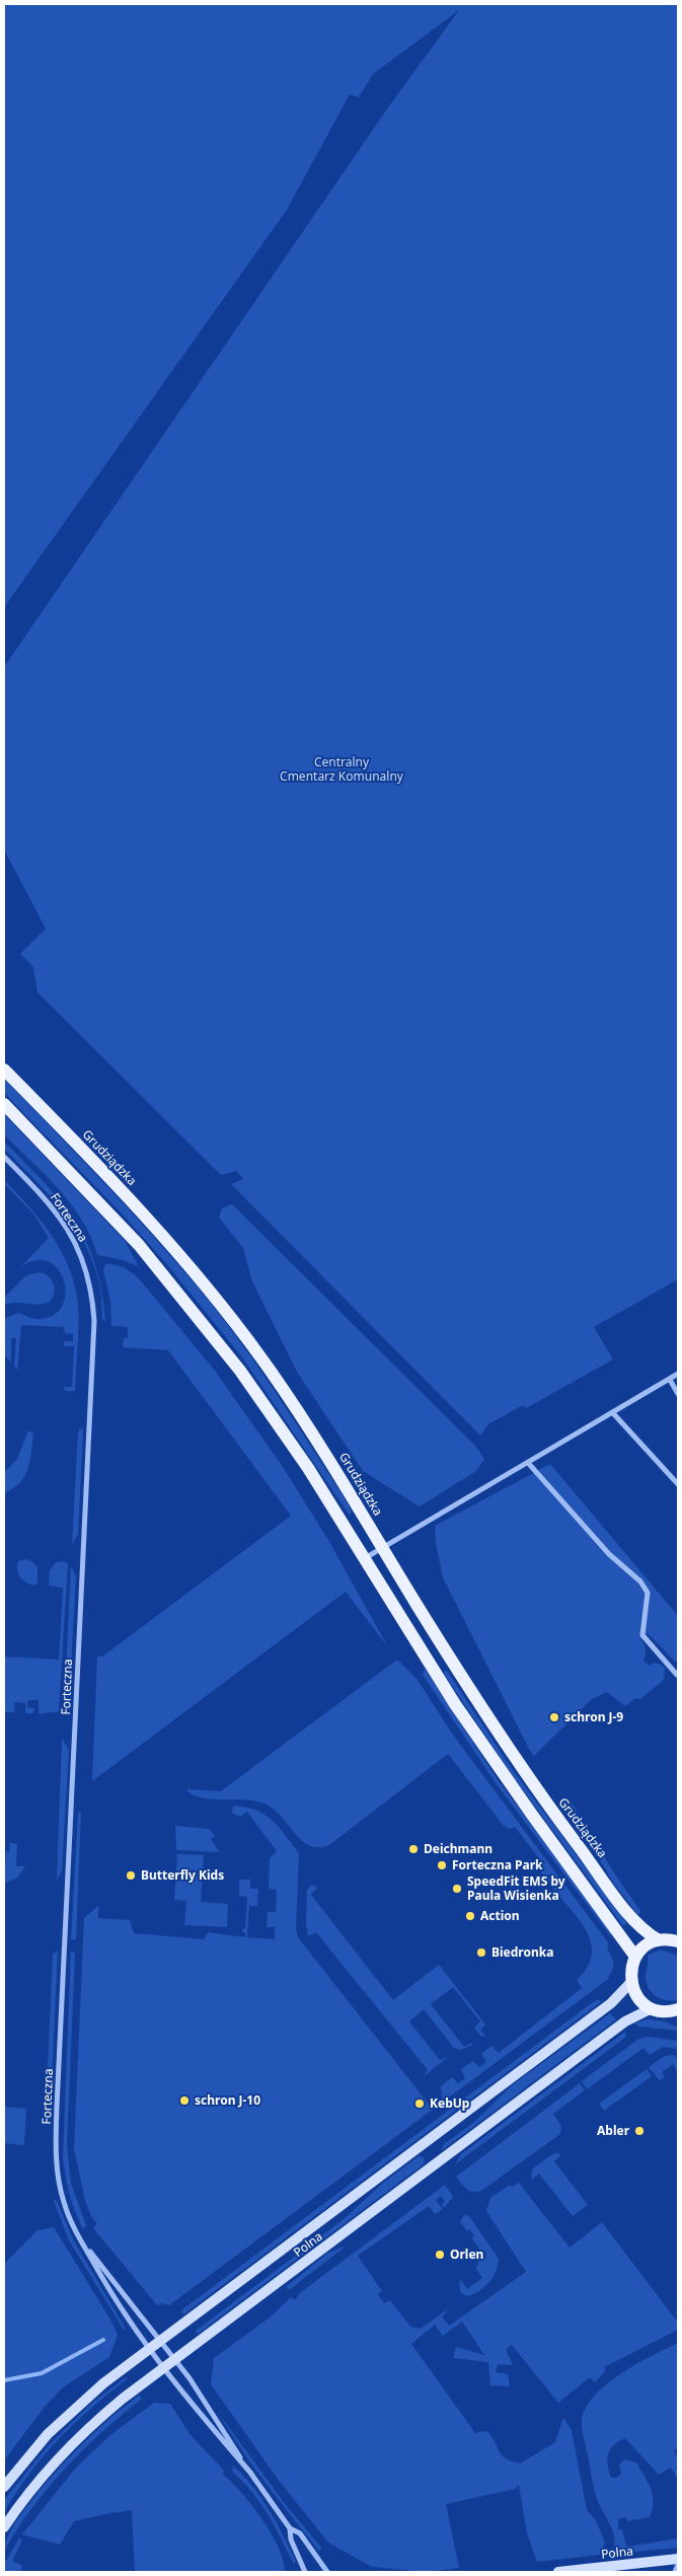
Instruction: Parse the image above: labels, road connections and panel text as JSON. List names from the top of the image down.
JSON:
{
  "streets": {
    "main road": ["Grudziądzka"],
    "street": ["Forteczna", "Polna"]
  },
  "crossings": [
    ["Forteczna", "Polna"]
  ],
  "parks": ["Centralny Cmentarz Komunalny"],
  "places": [
    "schron J-9",
    "Deichmann",
    "Forteczna Park",
    "Butterfly Kids",
    "SpeedFit EMS by Paula Wisienka",
    "Action",
    "Biedronka",
    "schron J-10",
    "KebUp",
    "Abler",
    "Orlen"
  ]
}
